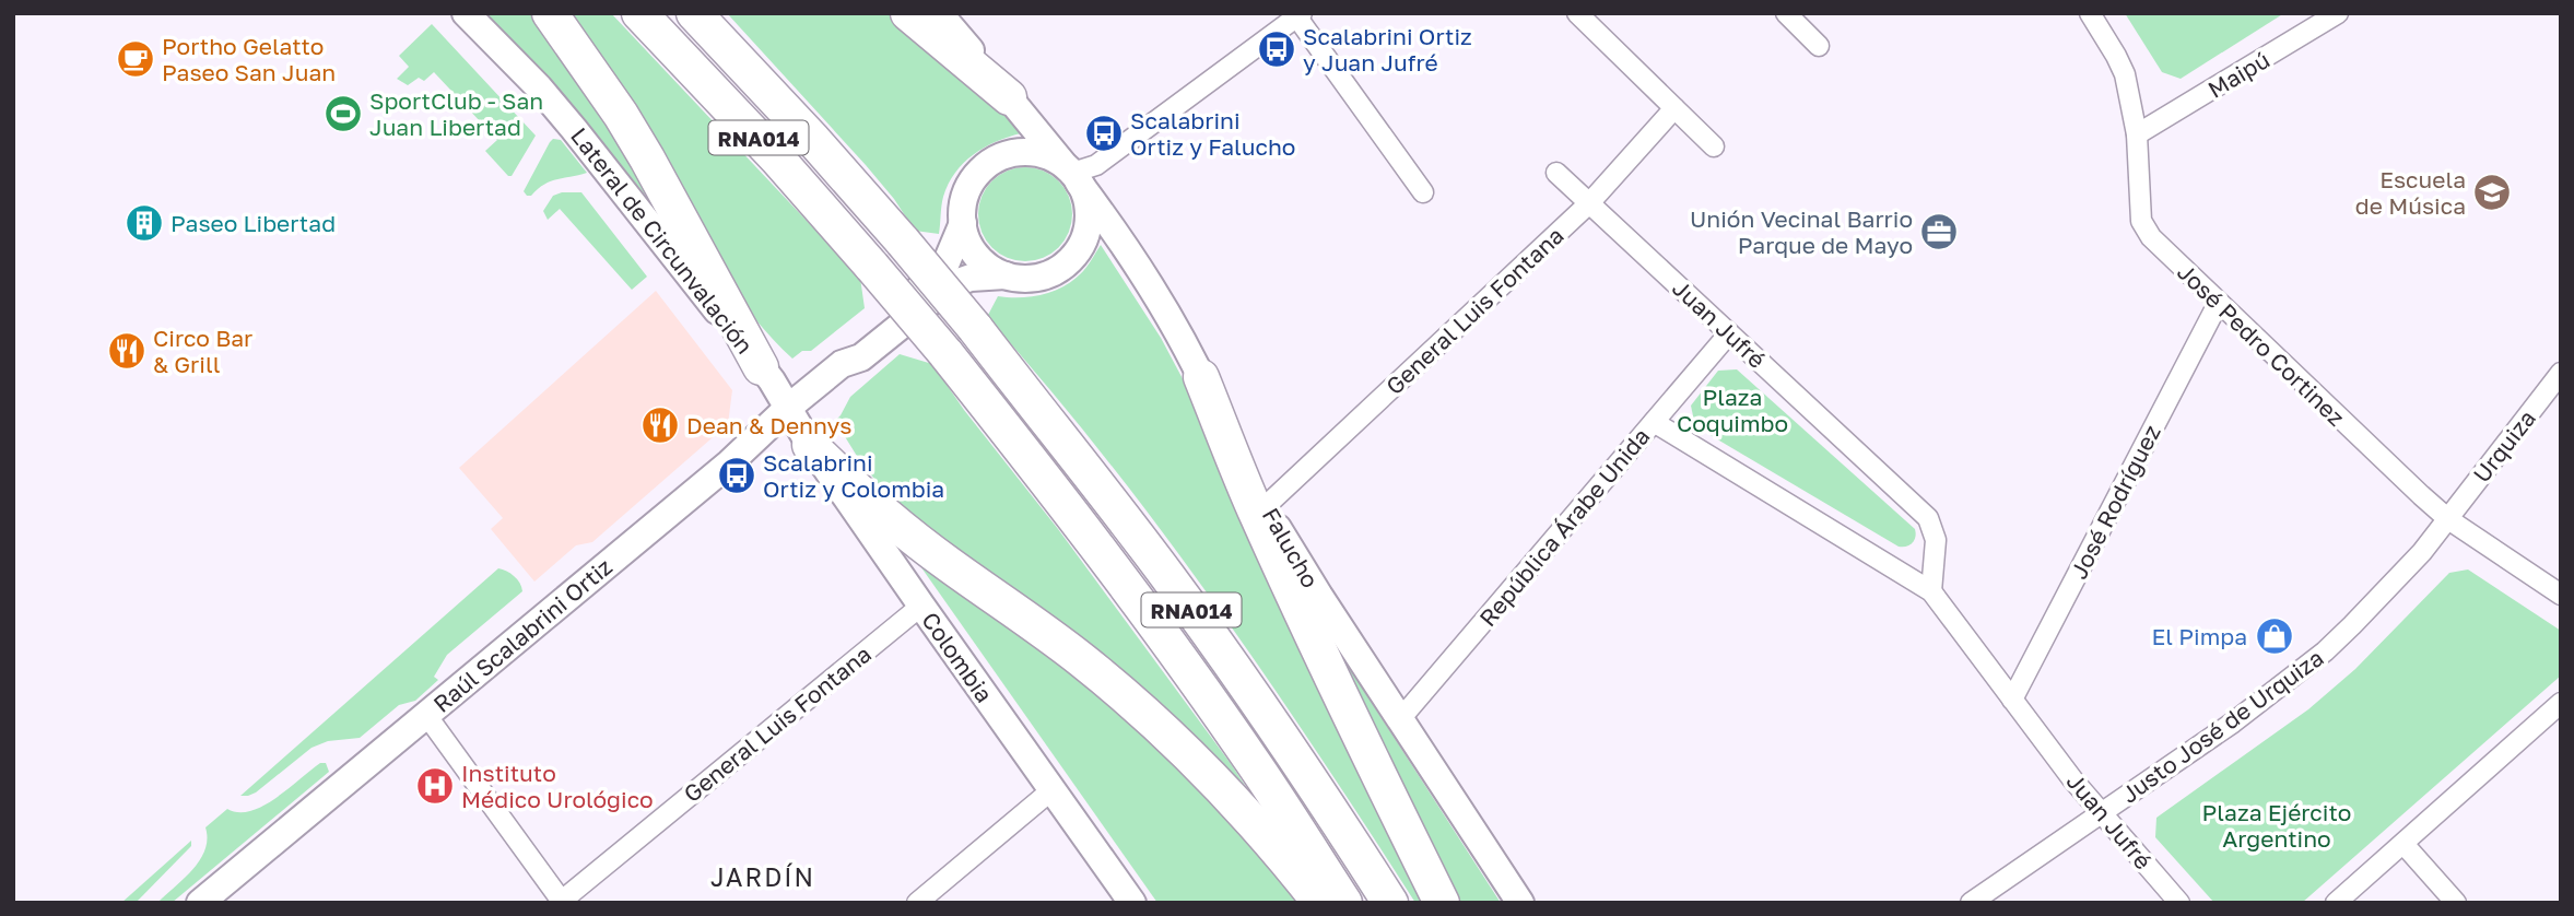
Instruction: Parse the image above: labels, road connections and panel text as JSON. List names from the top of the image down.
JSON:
{
  "streets": {
    "highway": ["RNA014"],
    "street": [
      "Maipú",
      "Lateral de Circunvalación",
      "General Luis Fontana",
      "Juan Jufré",
      "José Pedro Cortinez",
      "Urquiza",
      "José Rodríguez",
      "República Árabe Unida",
      "Falucho",
      "Raúl Scalabrini Ortiz",
      "Colombia",
      "Justo José de Urquiza"
    ]
  },
  "crossings": [
    ["Maipú", "José Pedro Cortinez"],
    ["Lateral de Circunvalación", "Raúl Scalabrini Ortiz"],
    ["Lateral de Circunvalación", "Colombia"],
    ["General Luis Fontana", "Juan Jufré"],
    ["General Luis Fontana", "Falucho"],
    ["General Luis Fontana", "Colombia"],
    ["Juan Jufré", "José Rodríguez"],
    ["Juan Jufré", "República Árabe Unida"],
    ["Juan Jufré", "Justo José de Urquiza"],
    ["José Pedro Cortinez", "Urquiza"],
    ["José Pedro Cortinez", "José Rodríguez"],
    ["José Pedro Cortinez", "Justo José de Urquiza"],
    ["Urquiza", "Justo José de Urquiza"],
    ["República Árabe Unida", "Falucho"],
    ["Falucho", "Raúl Scalabrini Ortiz"],
    ["Raúl Scalabrini Ortiz", "Colombia"]
  ],
  "districts": ["JARDÍN"],
  "parks": ["Plaza Coquimbo", "Plaza Ejército Argentino"],
  "places": {
    "bus stop": ["Scalabrini Ortiz y Juan Jufré", "Scalabrini Ortiz y Falucho", "Scalabrini Ortiz y Colombia"],
    "cafe": ["Portho Gelatto Paseo San Juan"],
    "sports": ["SportClub - San Juan Libertad"],
    "school or university": ["Escuela de Música"],
    "building": ["Paseo Libertad"],
    "office": ["Unión Vecinal Barrio Parque de Mayo"],
    "restaurant": ["Circo Bar & Grill", "Dean & Dennys"],
    "shop": ["El Pimpa"],
    "hospital": ["Instituto Médico Urológico"]
  }
}
